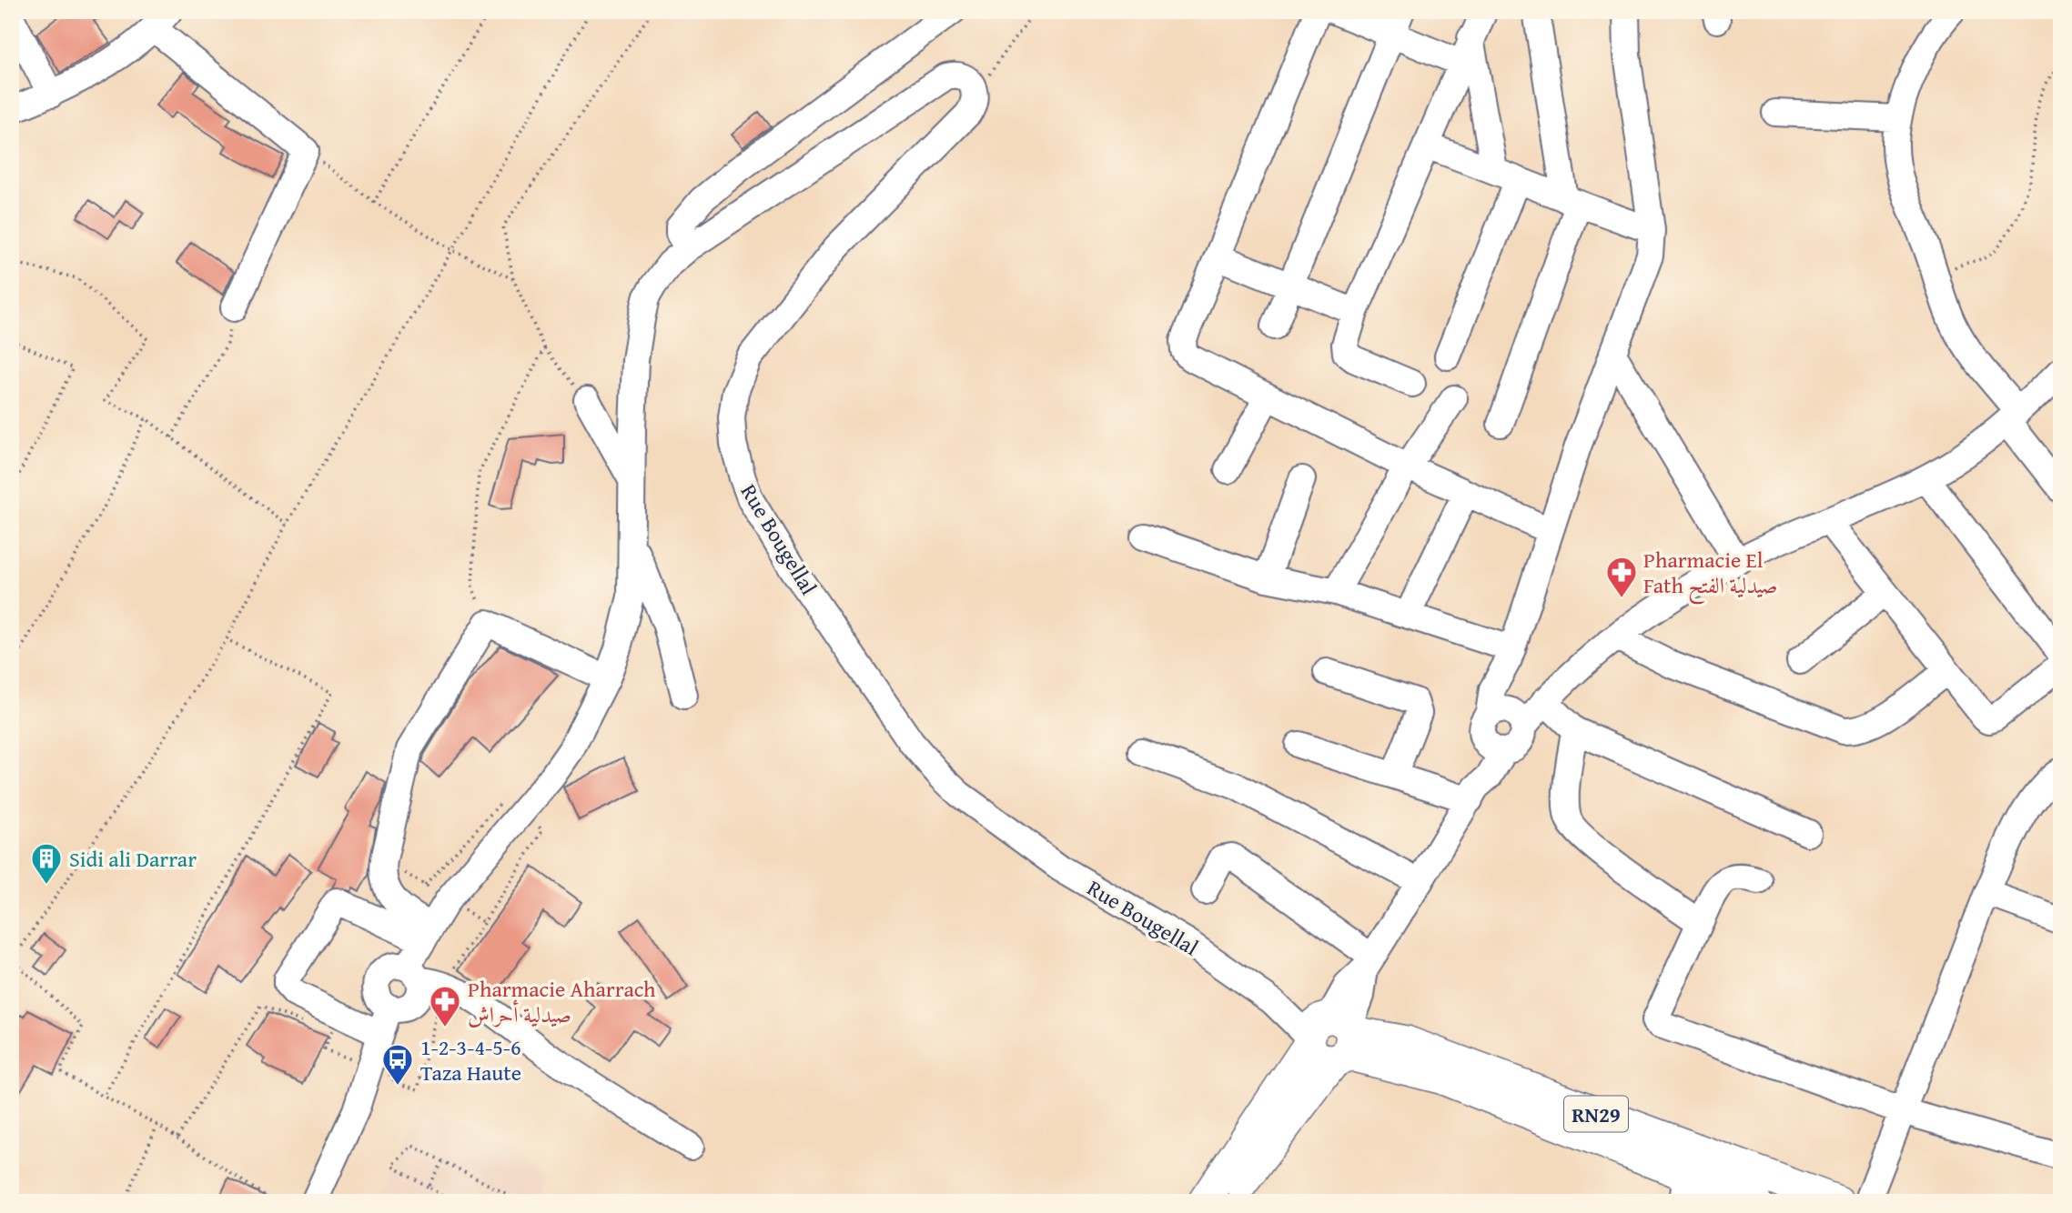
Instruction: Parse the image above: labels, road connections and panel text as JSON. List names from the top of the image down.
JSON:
{
  "streets": {
    "main road": ["RN29"],
    "street": ["Rue Bougellal"]
  },
  "crossings": [
    ["Rue Bougellal", "RN29"]
  ],
  "places": {
    "pharmacy": ["Pharmacie El Fath صيدلية الفتح", "Pharmacie Aharrach صيدلية أحراش"],
    "building": ["Sidi ali Darrar"],
    "bus stop": ["1-2-3-4-5-6 Taza Haute"]
  }
}
